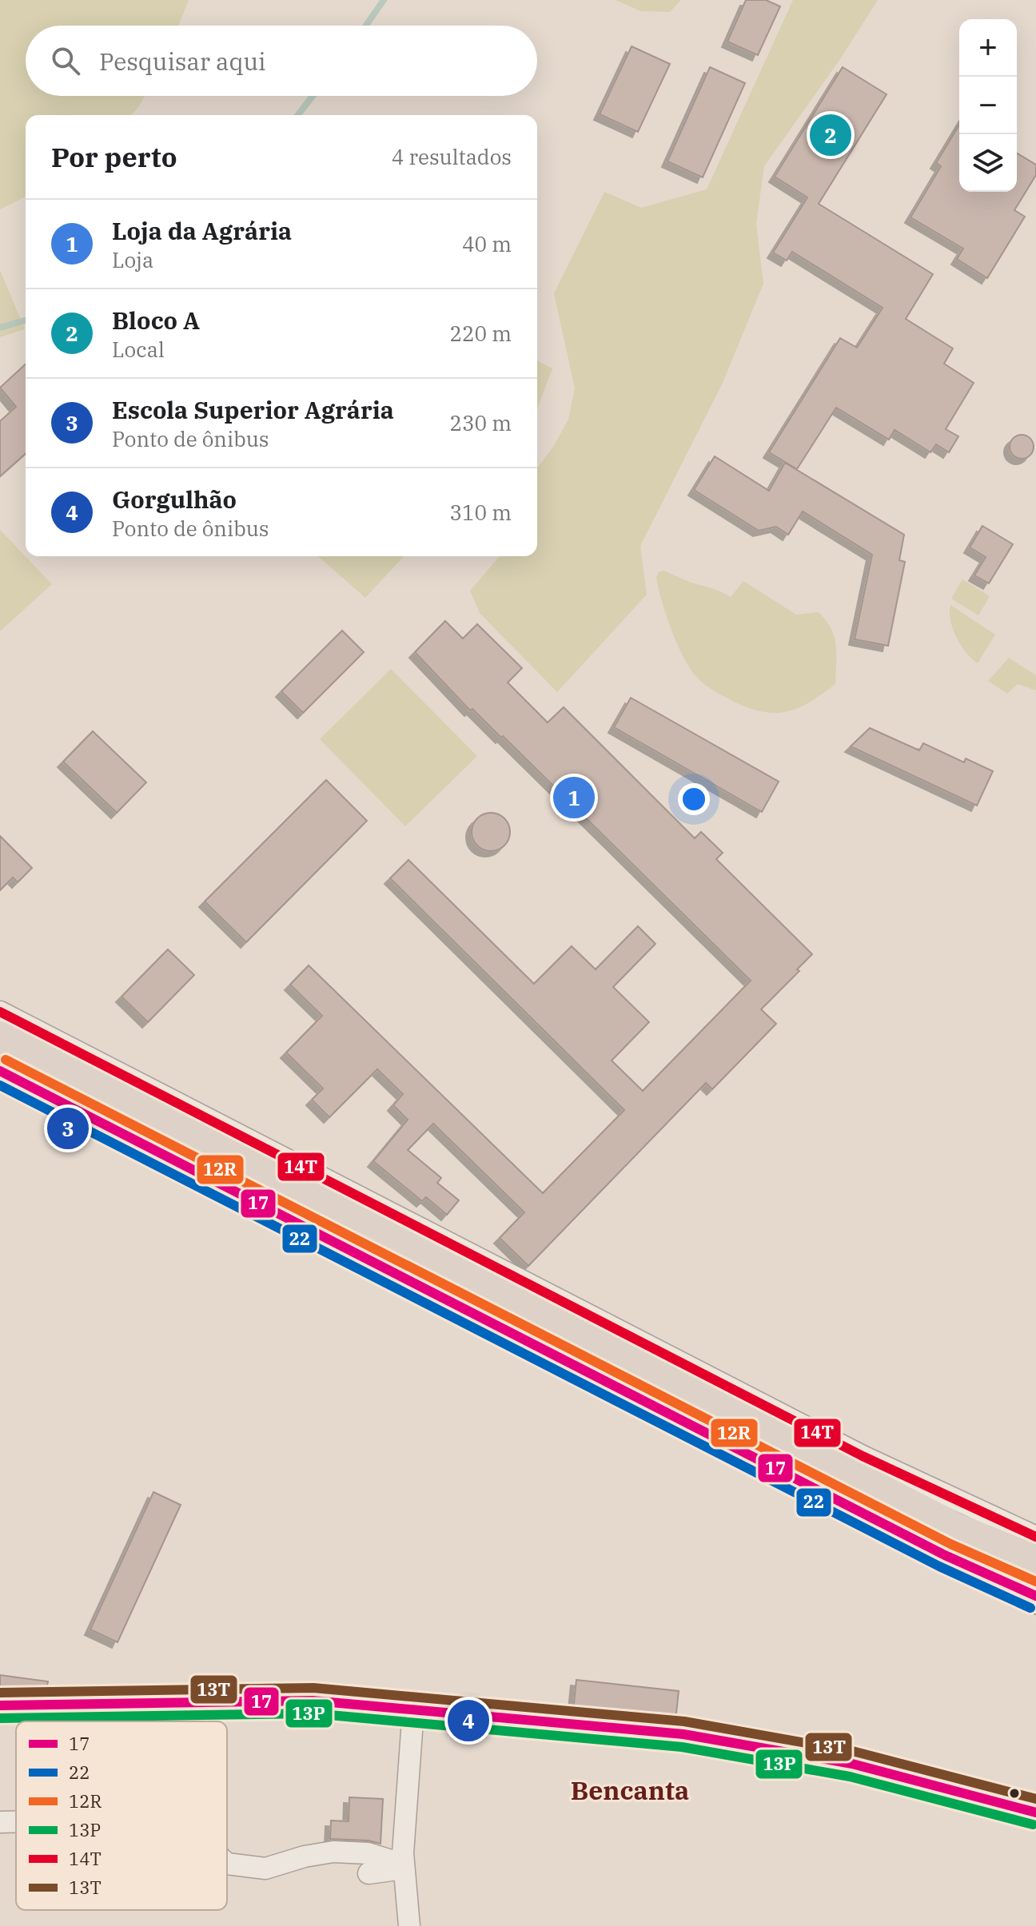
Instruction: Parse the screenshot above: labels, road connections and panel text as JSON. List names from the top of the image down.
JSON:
{
  "districts": ["Bencanta"],
  "lines": [
    "transit line 14T",
    "transit line 12R",
    "transit line 17",
    "transit line 22",
    "transit line 13T",
    "transit line 13P"
  ],
  "legend": [
    "17",
    "22",
    "12R",
    "13P",
    "14T",
    "13T"
  ],
  "page": {
    "map_buttons": ["+", "−"],
    "search": "Pesquisar aqui",
    "pins": [
      "2",
      "1",
      "3",
      "4"
    ],
    "heading": ["Por perto", "4 resultados"],
    "list": [
      {
        "mark": "1",
        "name": "Loja da Agrária",
        "note": "Loja",
        "value": "40 m"
      },
      {
        "mark": "2",
        "name": "Bloco A",
        "note": "Local",
        "value": "220 m"
      },
      {
        "mark": "3",
        "name": "Escola Superior Agrária",
        "note": "Ponto de ônibus",
        "value": "230 m"
      },
      {
        "mark": "4",
        "name": "Gorgulhão",
        "note": "Ponto de ônibus",
        "value": "310 m"
      }
    ]
  }
}
